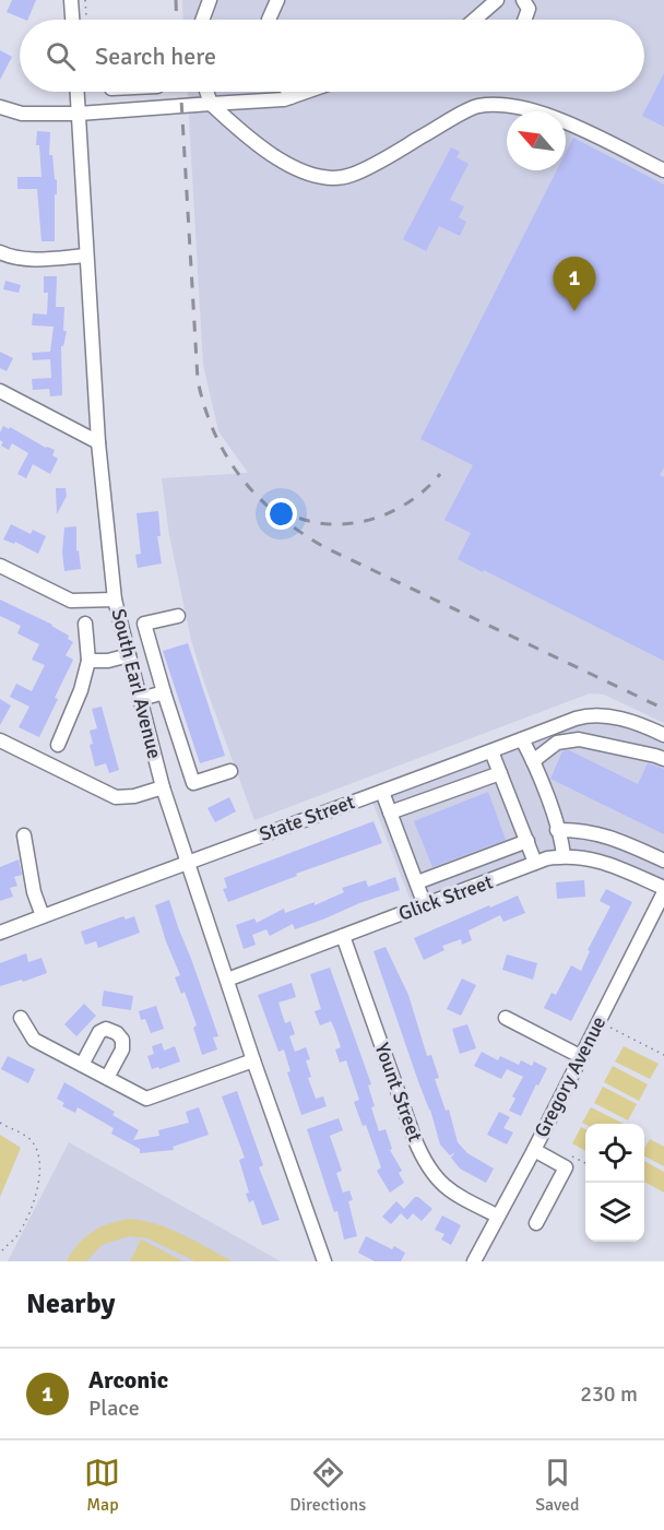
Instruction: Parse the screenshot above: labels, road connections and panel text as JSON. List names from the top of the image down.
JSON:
{
  "streets": {
    "street": [
      "South Earl Avenue",
      "State Street",
      "Glick Street",
      "Gregory Avenue",
      "Yount Street"
    ]
  },
  "crossings": [
    ["South Earl Avenue", "State Street"],
    ["South Earl Avenue", "Glick Street"],
    ["Glick Street", "Gregory Avenue"],
    ["Glick Street", "Yount Street"],
    ["Gregory Avenue", "Yount Street"]
  ],
  "north": "top left",
  "page": {
    "search": "Search here",
    "pins": "1",
    "heading": "Nearby",
    "list": [
      {
        "mark": "1",
        "name": "Arconic",
        "note": "Place",
        "value": "230 m"
      }
    ],
    "nav": ["Map", "Directions", "Saved"]
  }
}
